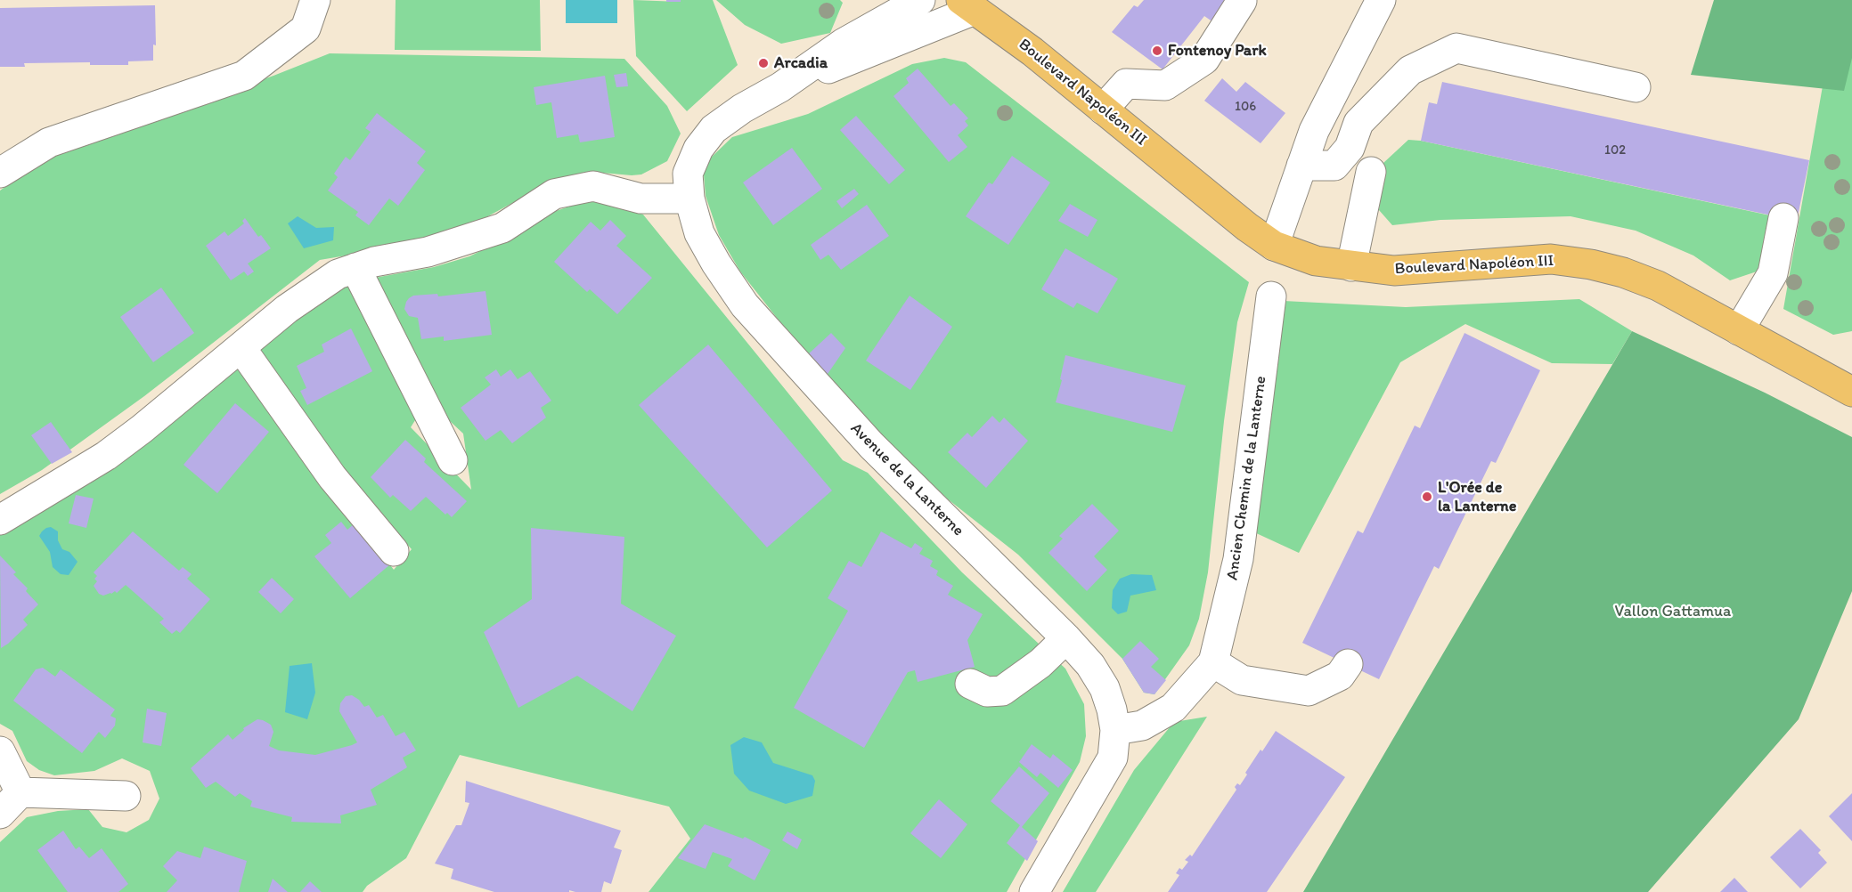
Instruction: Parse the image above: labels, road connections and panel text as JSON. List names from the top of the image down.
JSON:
{
  "streets": {
    "main road": ["Boulevard Napoléon III"],
    "street": ["Ancien Chemin de la Lanterne", "Avenue de la Lanterne"]
  },
  "crossings": [
    ["Boulevard Napoléon III", "Avenue de la Lanterne"],
    ["Ancien Chemin de la Lanterne", "Avenue de la Lanterne"]
  ],
  "parks": ["Vallon Gattamua"],
  "places": ["Fontenoy Park", "Arcadia", "L'Orée de la Lanterne"],
  "house_numbers": ["106", "102"]
}
